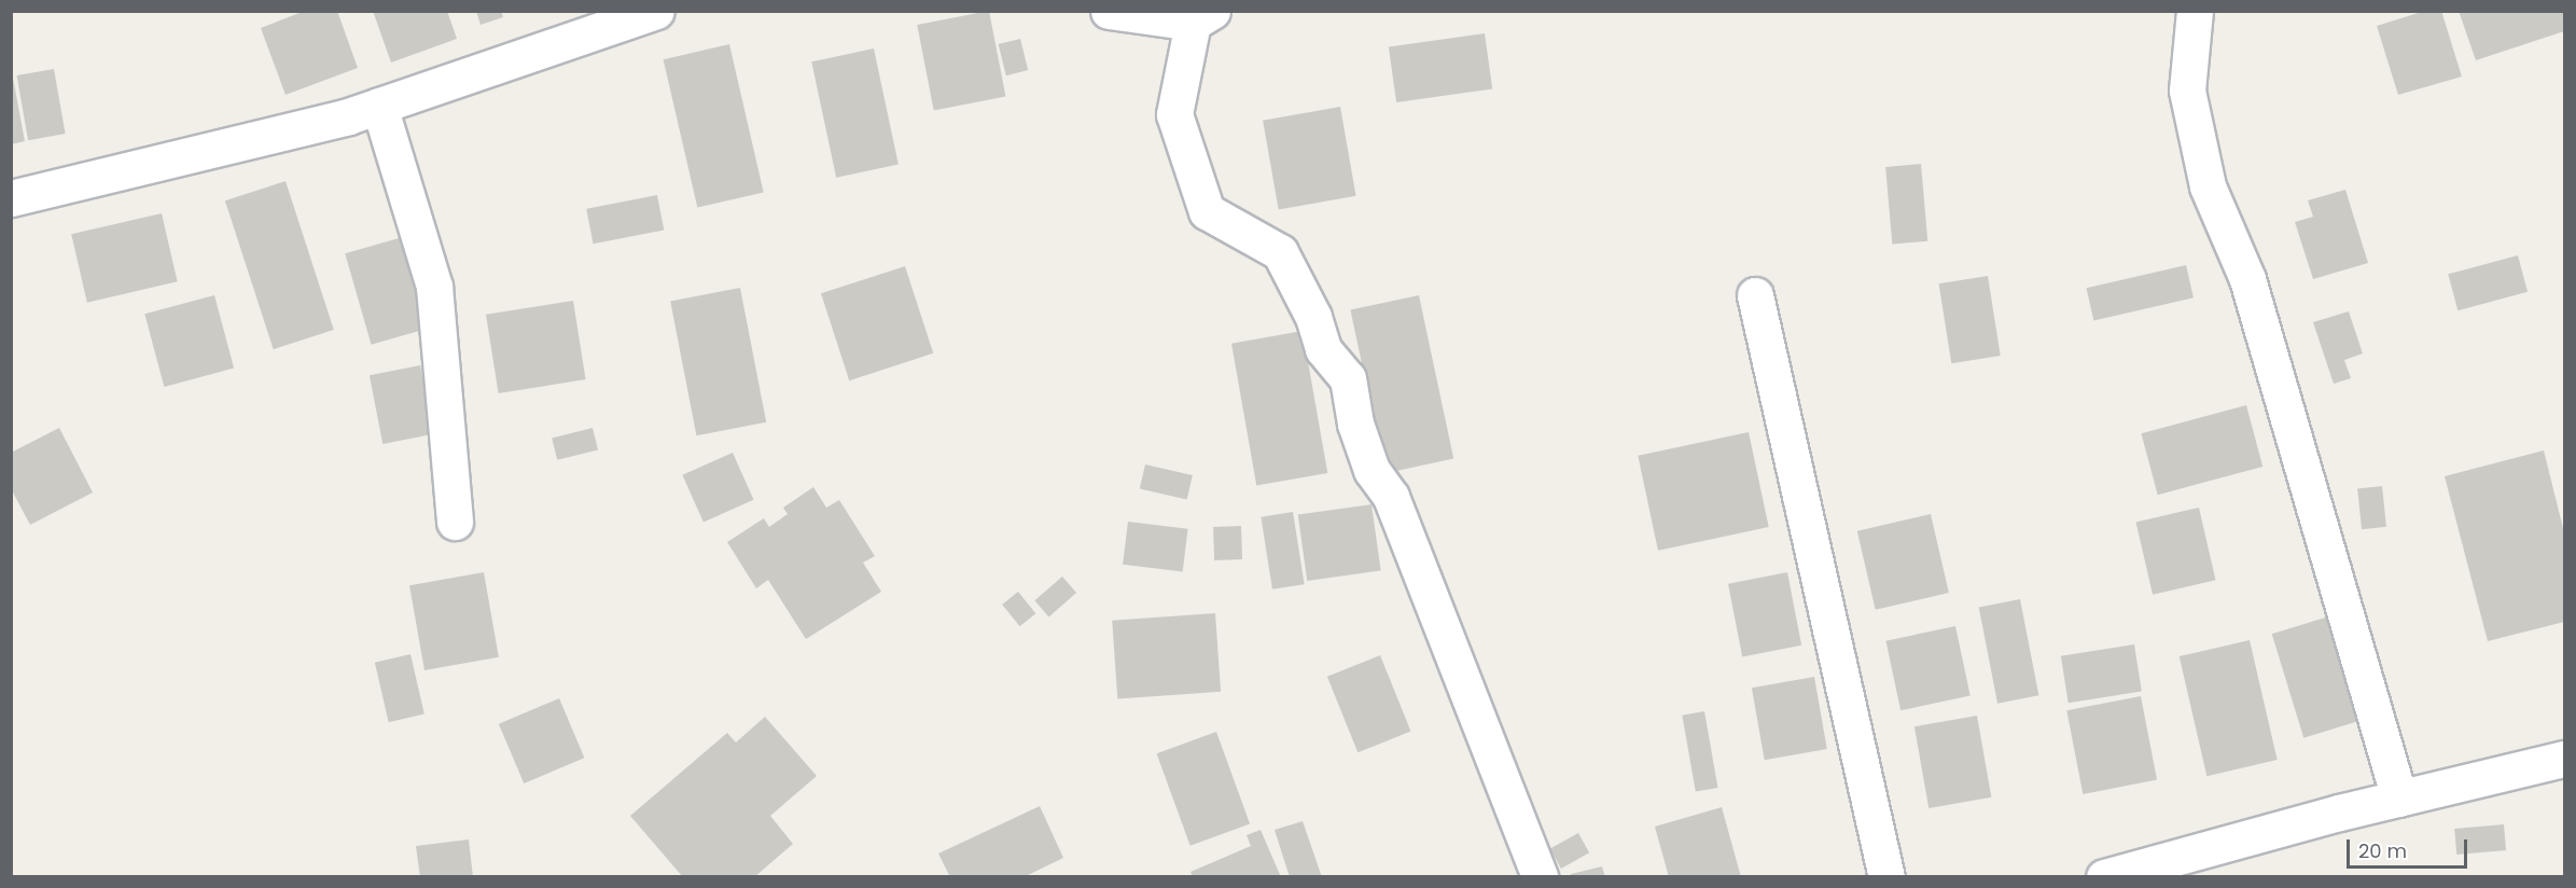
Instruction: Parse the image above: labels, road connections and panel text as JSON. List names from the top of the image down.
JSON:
{
  "scale_bar": "20 m"
}
